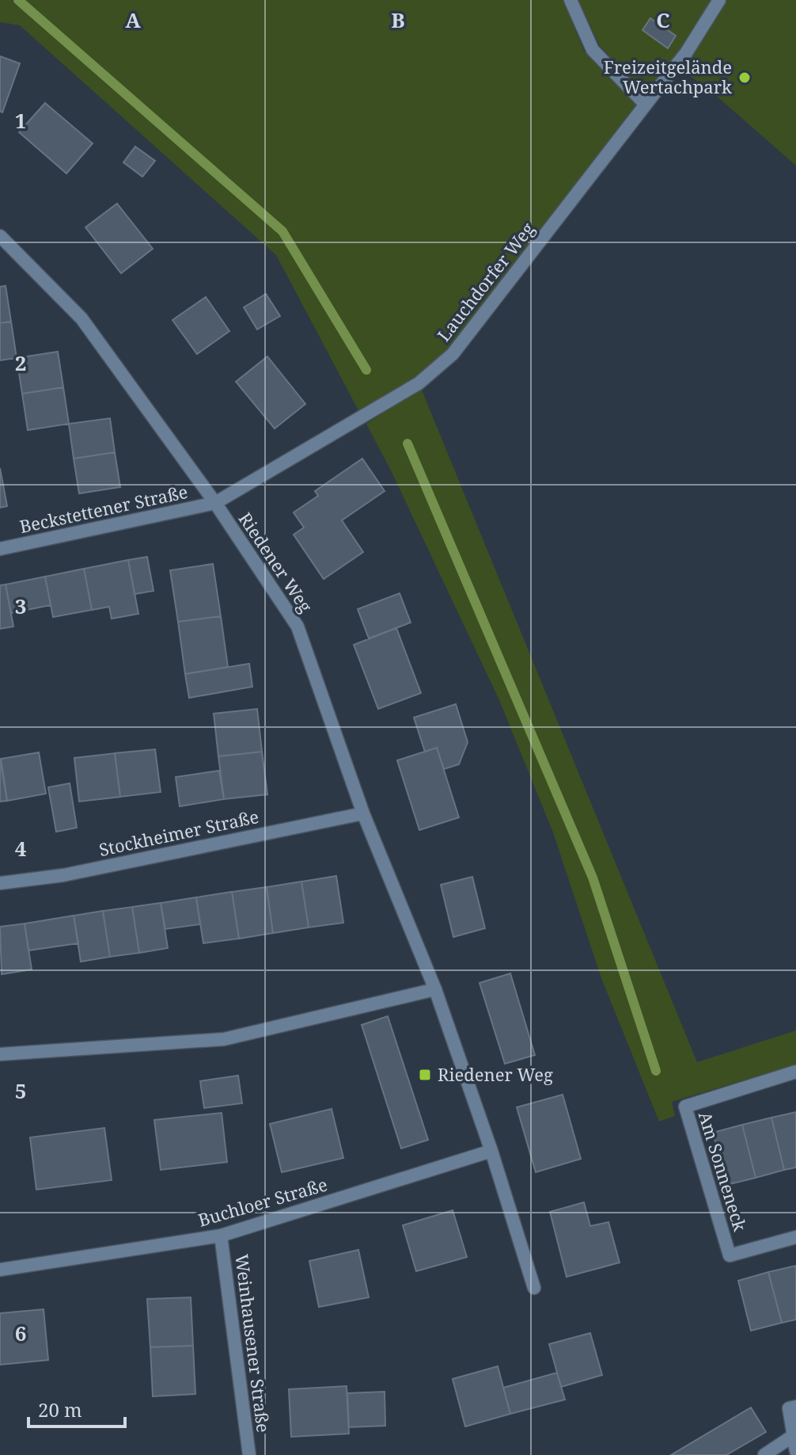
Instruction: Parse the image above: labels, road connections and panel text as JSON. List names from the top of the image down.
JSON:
{
  "streets": {
    "street": [
      "Lauchdorfer Weg",
      "Beckstettener Straße",
      "Riedener Weg",
      "Stockheimer Straße",
      "Am Sonneneck",
      "Buchloer Straße",
      "Weinhausener Straße"
    ]
  },
  "crossings": [
    ["Lauchdorfer Weg", "Beckstettener Straße"],
    ["Lauchdorfer Weg", "Riedener Weg"],
    ["Beckstettener Straße", "Riedener Weg"],
    ["Riedener Weg", "Stockheimer Straße"],
    ["Riedener Weg", "Buchloer Straße"],
    ["Buchloer Straße", "Weinhausener Straße"]
  ],
  "places": {
    "other": ["Freizeitgelände Wertachpark"],
    "transit": ["Riedener Weg"]
  },
  "scale_bar": "20 m",
  "grid": {
    "columns": ["A", "B", "C"],
    "rows": [
      "1",
      "2",
      "3",
      "4",
      "5",
      "6"
    ]
  }
}
